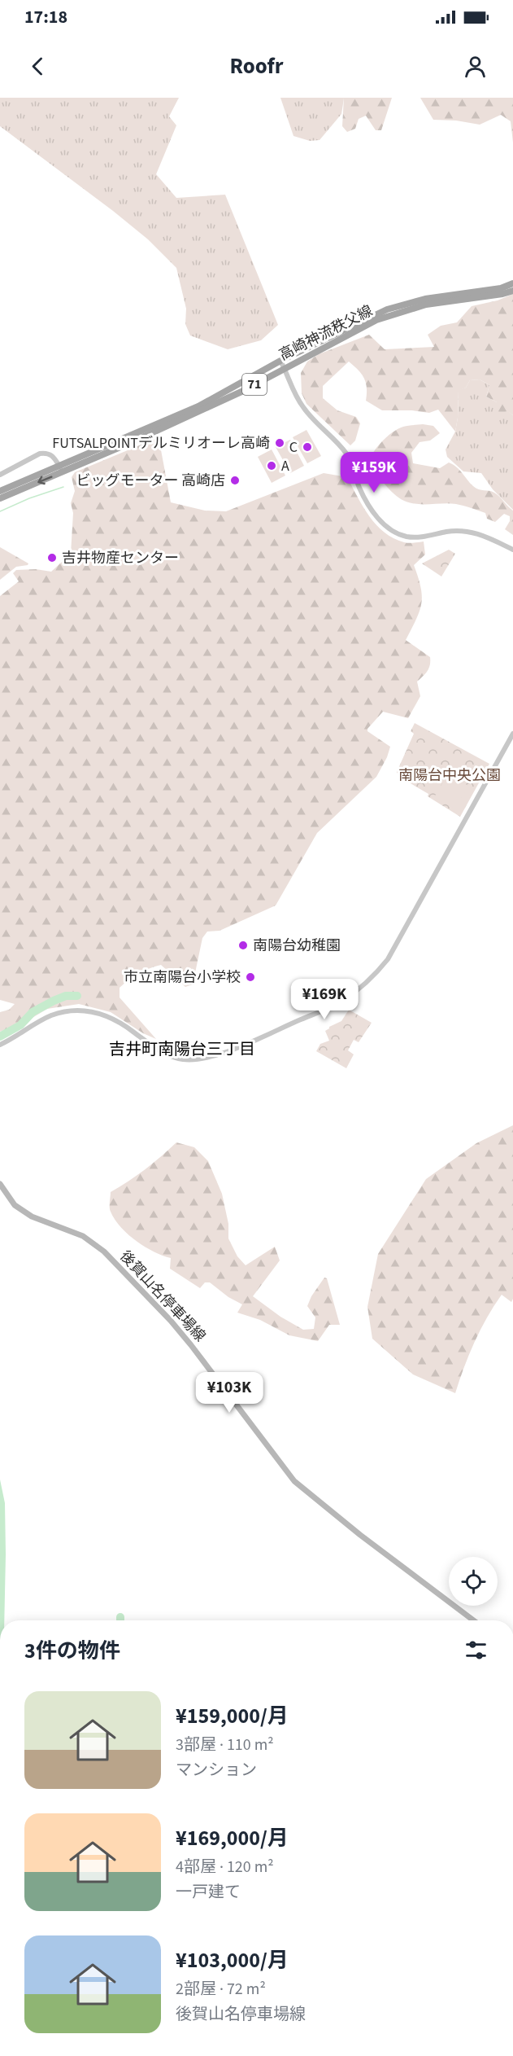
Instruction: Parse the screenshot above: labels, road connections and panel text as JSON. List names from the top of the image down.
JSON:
{
  "streets": {
    "main road": ["高崎神流秩父線", "71", "後賀山名停車場線"]
  },
  "districts": ["吉井町南陽台三丁目"],
  "parks": ["南陽台中央公園"],
  "places": [
    "FUTSALPOINTデルミリオーレ高崎",
    "C",
    "A",
    "ビッグモーター 高崎店",
    "吉井物産センター",
    "南陽台幼稚園",
    "市立南陽台小学校"
  ],
  "page": {
    "status": "17:18",
    "header": "Roofr",
    "price": ["¥159K", "¥169K", "¥103K"],
    "heading": "3件の物件",
    "list": [
      {
        "name": "¥159,000/月",
        "note": "3部屋 · 110 m² · マンション"
      },
      {
        "name": "¥169,000/月",
        "note": "4部屋 · 120 m² · 一戸建て"
      },
      {
        "name": "¥103,000/月",
        "note": "2部屋 · 72 m² · 後賀山名停車場線"
      }
    ]
  }
}
